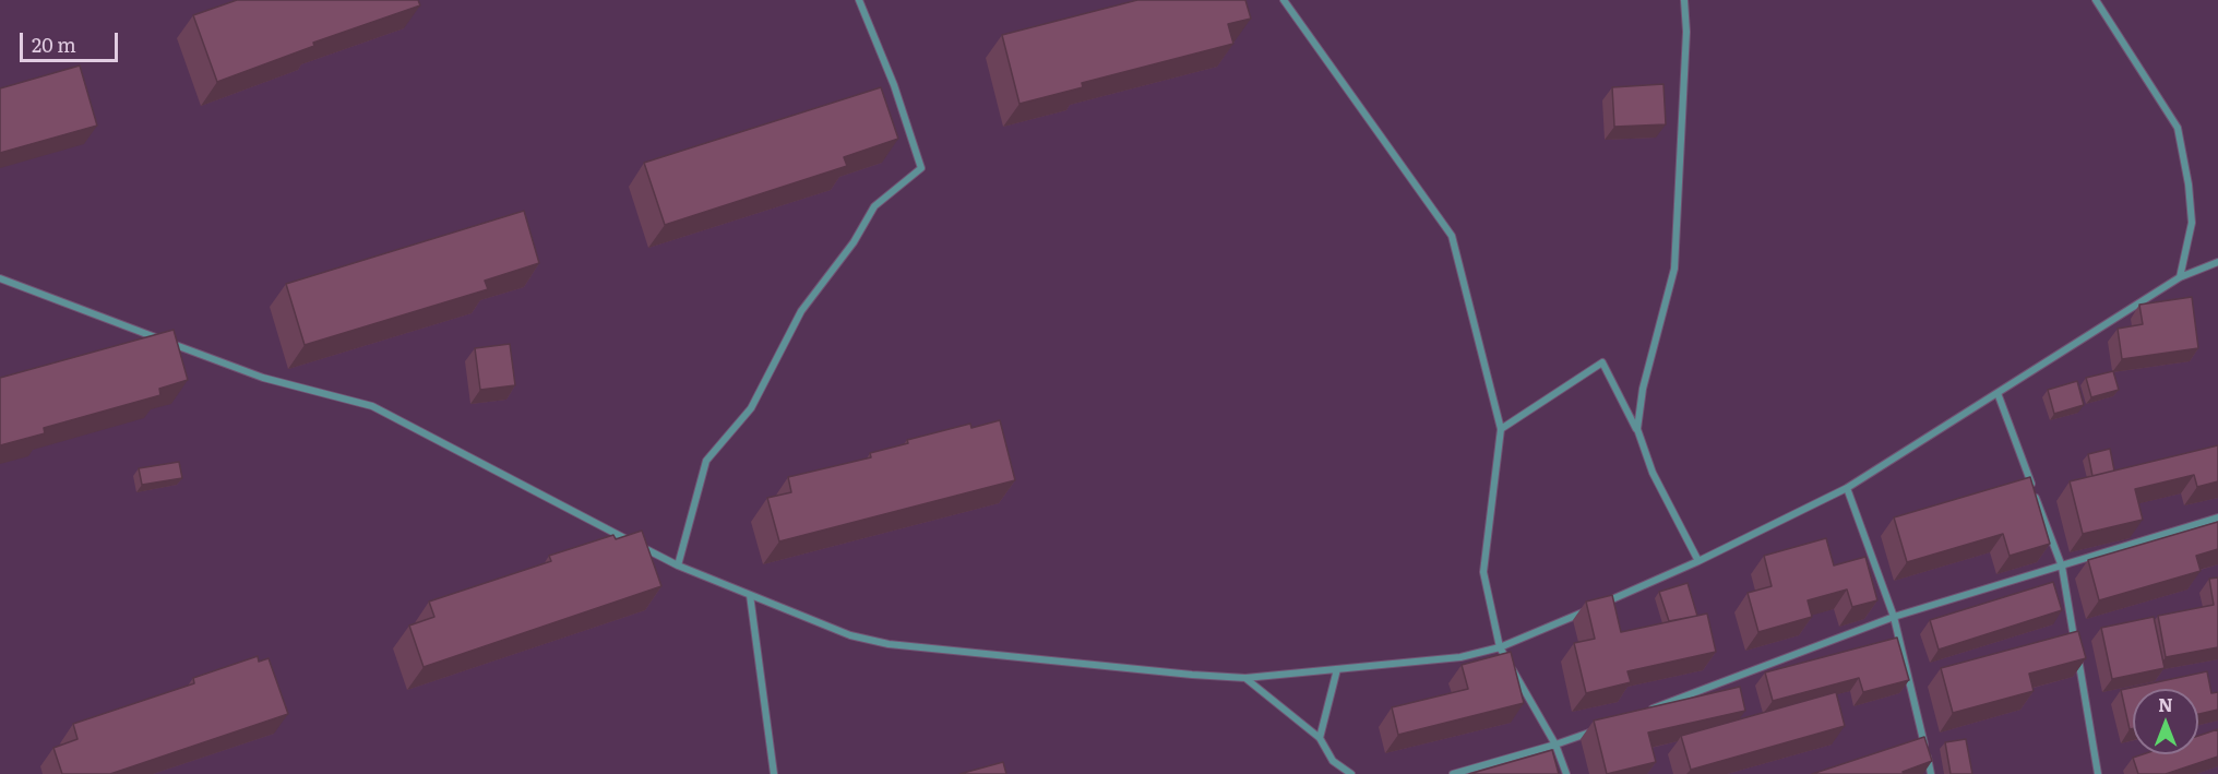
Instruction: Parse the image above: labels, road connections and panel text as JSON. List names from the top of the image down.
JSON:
{
  "scale_bar": "20 m",
  "north": "top"
}
